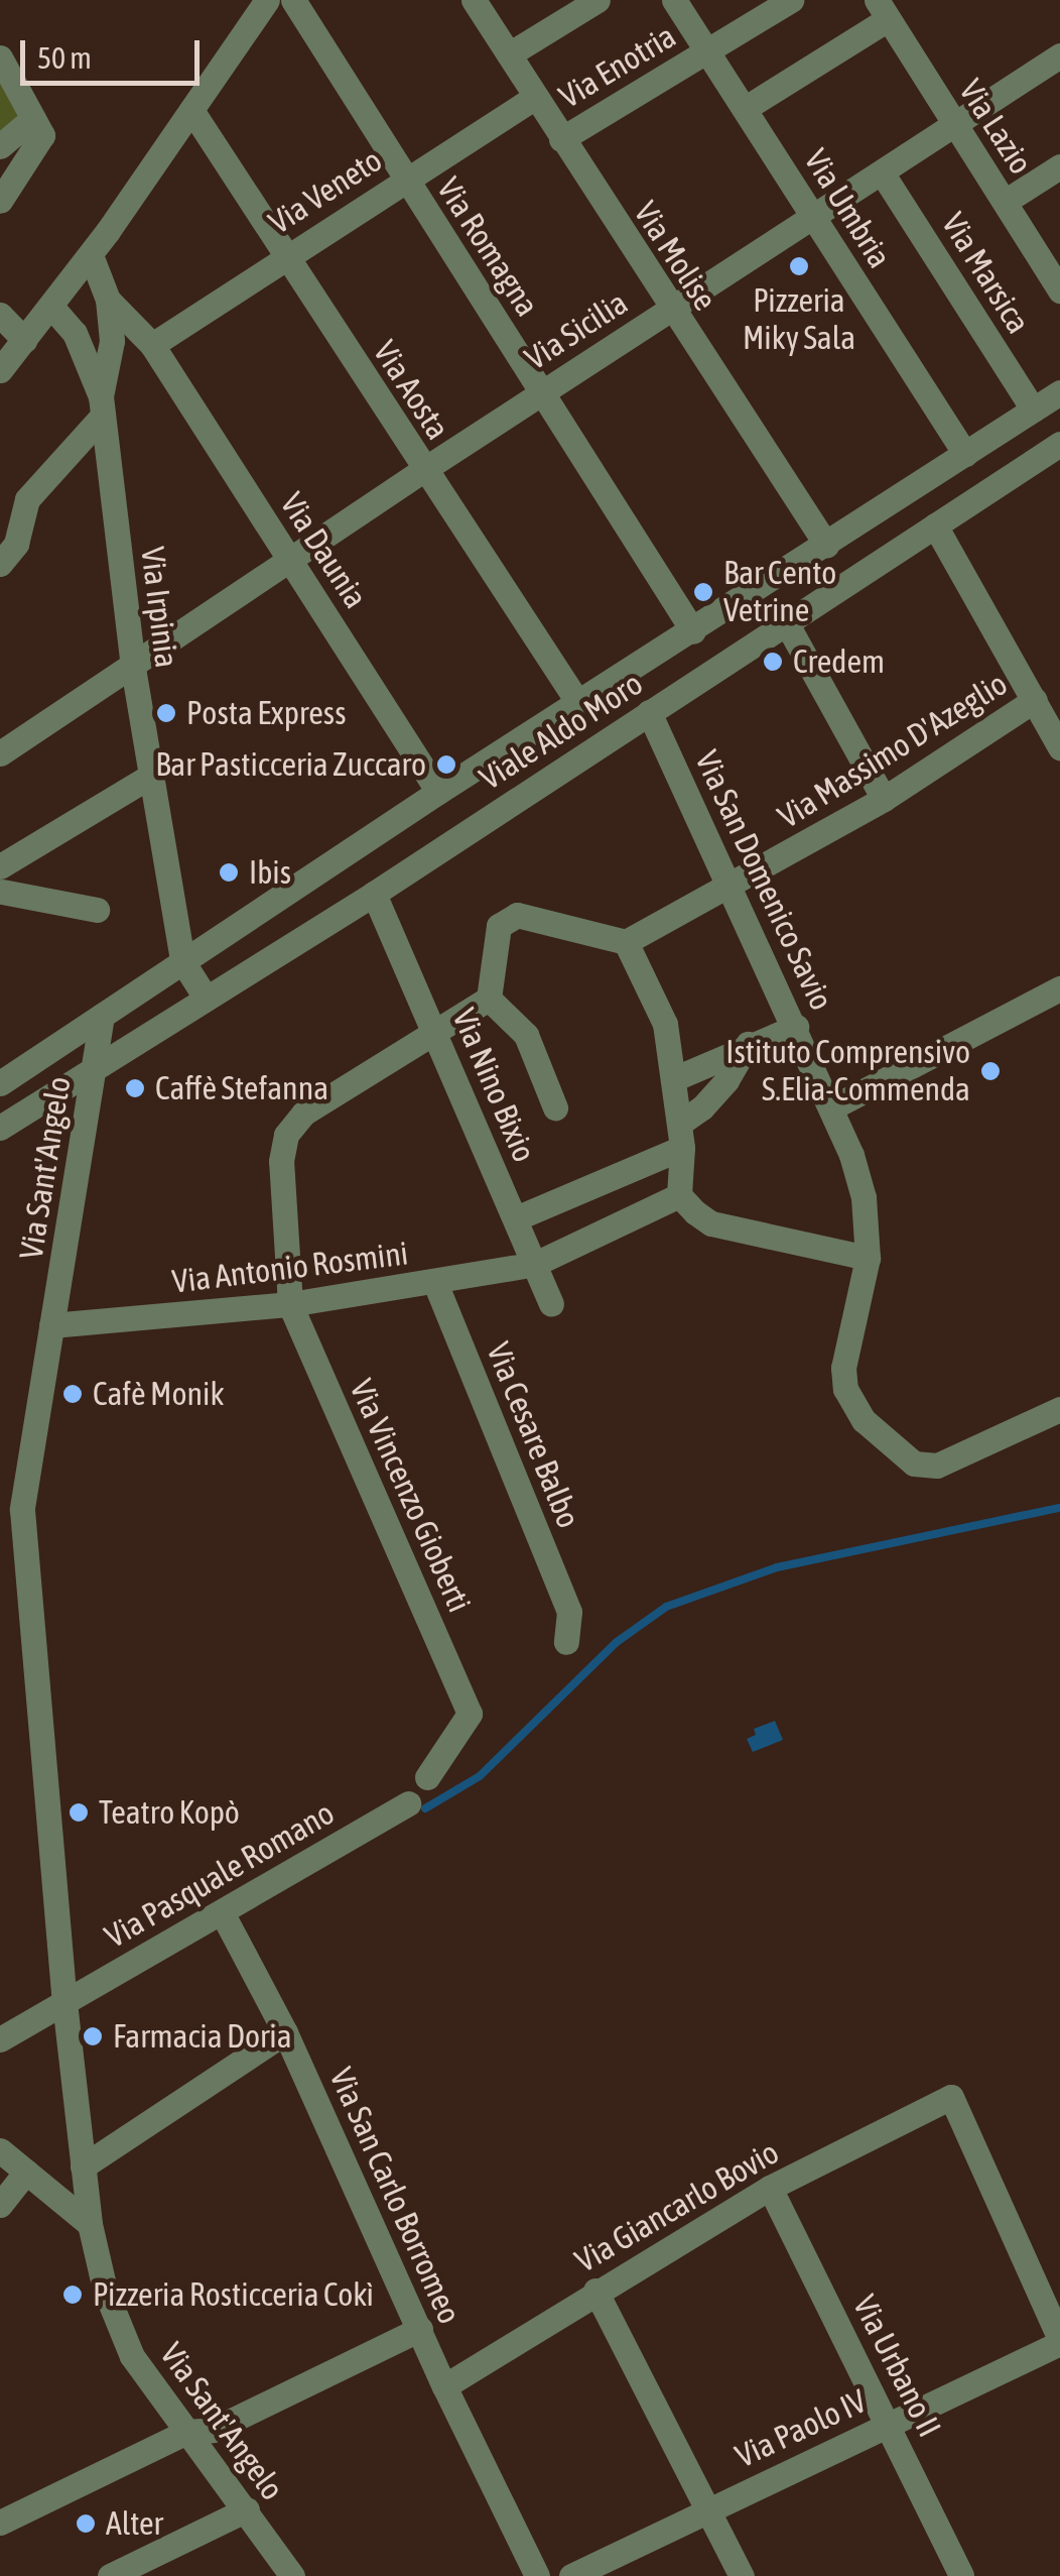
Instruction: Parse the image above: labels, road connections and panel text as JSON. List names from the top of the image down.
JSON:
{
  "streets": {
    "street": [
      "Via Enotria",
      "Via Lazio",
      "Via Veneto",
      "Via Umbria",
      "Via Romagna",
      "Via Molise",
      "Via Marsica",
      "Via Sicilia",
      "Via Aosta",
      "Via Daunia",
      "Via Irpinia",
      "Viale Aldo Moro",
      "Via Massimo D'Azeglio",
      "Via San Domenico Savio",
      "Via Nino Bixio",
      "Via Sant'Angelo",
      "Via Antonio Rosmini",
      "Via Cesare Balbo",
      "Via Vincenzo Gioberti",
      "Via Pasquale Romano",
      "Via San Carlo Borromeo",
      "Via Giancarlo Bovio",
      "Via Urbano II",
      "Via Paolo IV"
    ]
  },
  "crossings": [
    ["Via Enotria", "Via Umbria"],
    ["Via Enotria", "Via Molise"],
    ["Via Lazio", "Via Sicilia"],
    ["Via Veneto", "Via Romagna"],
    ["Via Veneto", "Via Molise"],
    ["Via Veneto", "Via Aosta"],
    ["Via Veneto", "Via Daunia"],
    ["Via Umbria", "Via Sicilia"],
    ["Via Umbria", "Viale Aldo Moro"],
    ["Via Romagna", "Via Sicilia"],
    ["Via Romagna", "Viale Aldo Moro"],
    ["Via Molise", "Via Sicilia"],
    ["Via Molise", "Viale Aldo Moro"],
    ["Via Marsica", "Via Sicilia"],
    ["Via Marsica", "Viale Aldo Moro"],
    ["Via Sicilia", "Via Aosta"],
    ["Via Sicilia", "Via Daunia"],
    ["Via Sicilia", "Via Irpinia"],
    ["Via Aosta", "Viale Aldo Moro"],
    ["Via Daunia", "Viale Aldo Moro"],
    ["Via Irpinia", "Viale Aldo Moro"],
    ["Viale Aldo Moro", "Via San Domenico Savio"],
    ["Viale Aldo Moro", "Via Nino Bixio"],
    ["Viale Aldo Moro", "Via Sant'Angelo"],
    ["Via Massimo D'Azeglio", "Via San Domenico Savio"],
    ["Via Nino Bixio", "Via Antonio Rosmini"],
    ["Via Sant'Angelo", "Via Antonio Rosmini"],
    ["Via Sant'Angelo", "Via Pasquale Romano"],
    ["Via Antonio Rosmini", "Via Cesare Balbo"],
    ["Via Antonio Rosmini", "Via Vincenzo Gioberti"],
    ["Via Pasquale Romano", "Via San Carlo Borromeo"],
    ["Via San Carlo Borromeo", "Via Giancarlo Bovio"],
    ["Via Giancarlo Bovio", "Via Urbano II"],
    ["Via Giancarlo Bovio", "Via Paolo IV"],
    ["Via Urbano II", "Via Paolo IV"]
  ],
  "places": [
    "Pizzeria Miky Sala",
    "Bar Cento Vetrine",
    "Credem",
    "Posta Express",
    "Bar Pasticceria Zuccaro",
    "Ibis",
    "Istituto Comprensivo S.Elia-Commenda",
    "Caffè Stefanna",
    "Cafè Monik",
    "Teatro Kopò",
    "Farmacia Doria",
    "Pizzeria Rosticceria Cokì",
    "Alter"
  ],
  "scale_bar": "50 m"
}
